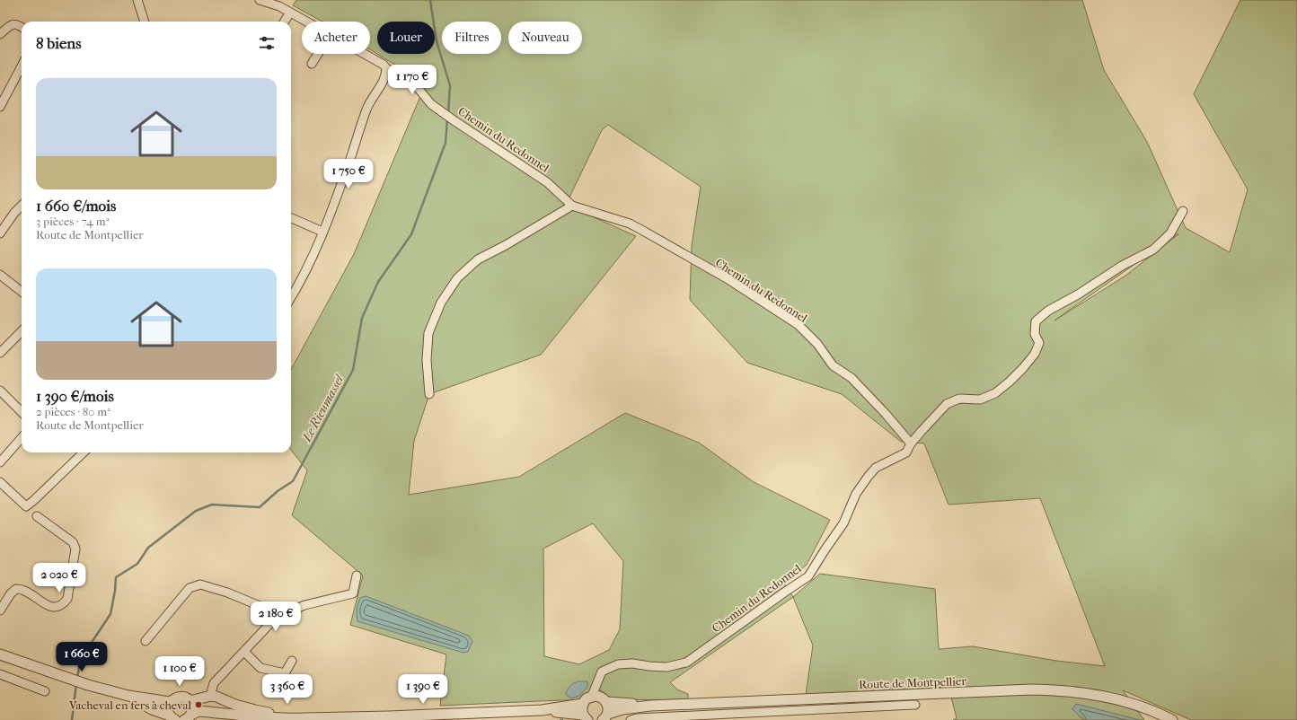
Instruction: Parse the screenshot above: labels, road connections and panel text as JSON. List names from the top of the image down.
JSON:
{
  "streets": {
    "street": ["Chemin du Redonnel", "Route de Montpellier"]
  },
  "crossings": [
    ["Chemin du Redonnel", "Route de Montpellier"]
  ],
  "water": ["Le Rieumassel"],
  "places": ["Vacheval en fers à cheval"],
  "page": {
    "chip": [
      "Acheter",
      "Louer",
      "Filtres",
      "Nouveau"
    ],
    "heading": "8 biens",
    "price": [
      "1 170 €",
      "1 750 €",
      "2 020 €",
      "2 180 €",
      "1 660 €",
      "1 100 €",
      "3 360 €",
      "1 390 €"
    ],
    "list": [
      {
        "name": "1 660 €/mois",
        "note": "3 pièces · 74 m² · Route de Montpellier"
      },
      {
        "name": "1 390 €/mois",
        "note": "2 pièces · 80 m² · Route de Montpellier"
      }
    ]
  }
}
